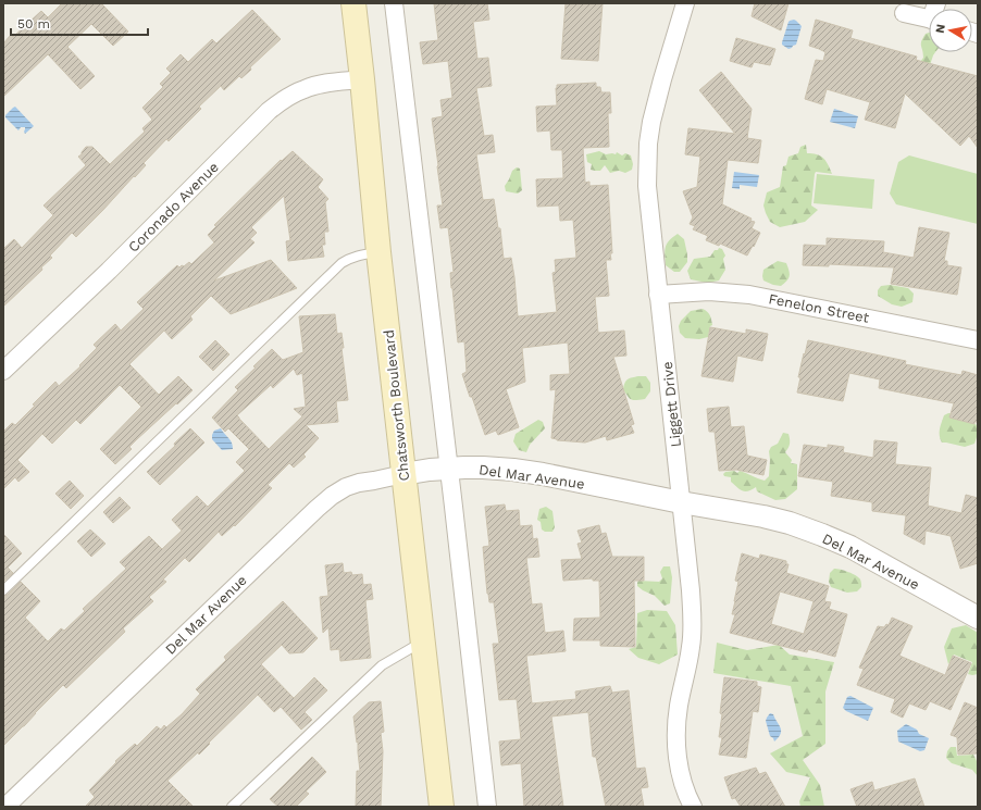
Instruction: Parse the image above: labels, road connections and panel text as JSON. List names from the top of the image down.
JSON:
{
  "streets": {
    "main road": ["Chatsworth Boulevard"],
    "street": [
      "Coronado Avenue",
      "Fenelon Street",
      "Liggett Drive",
      "Del Mar Avenue"
    ]
  },
  "crossings": [
    ["Coronado Avenue", "Chatsworth Boulevard"],
    ["Fenelon Street", "Liggett Drive"],
    ["Liggett Drive", "Del Mar Avenue"],
    ["Chatsworth Boulevard", "Del Mar Avenue"]
  ],
  "scale_bar": "50 m",
  "north": "left"
}
